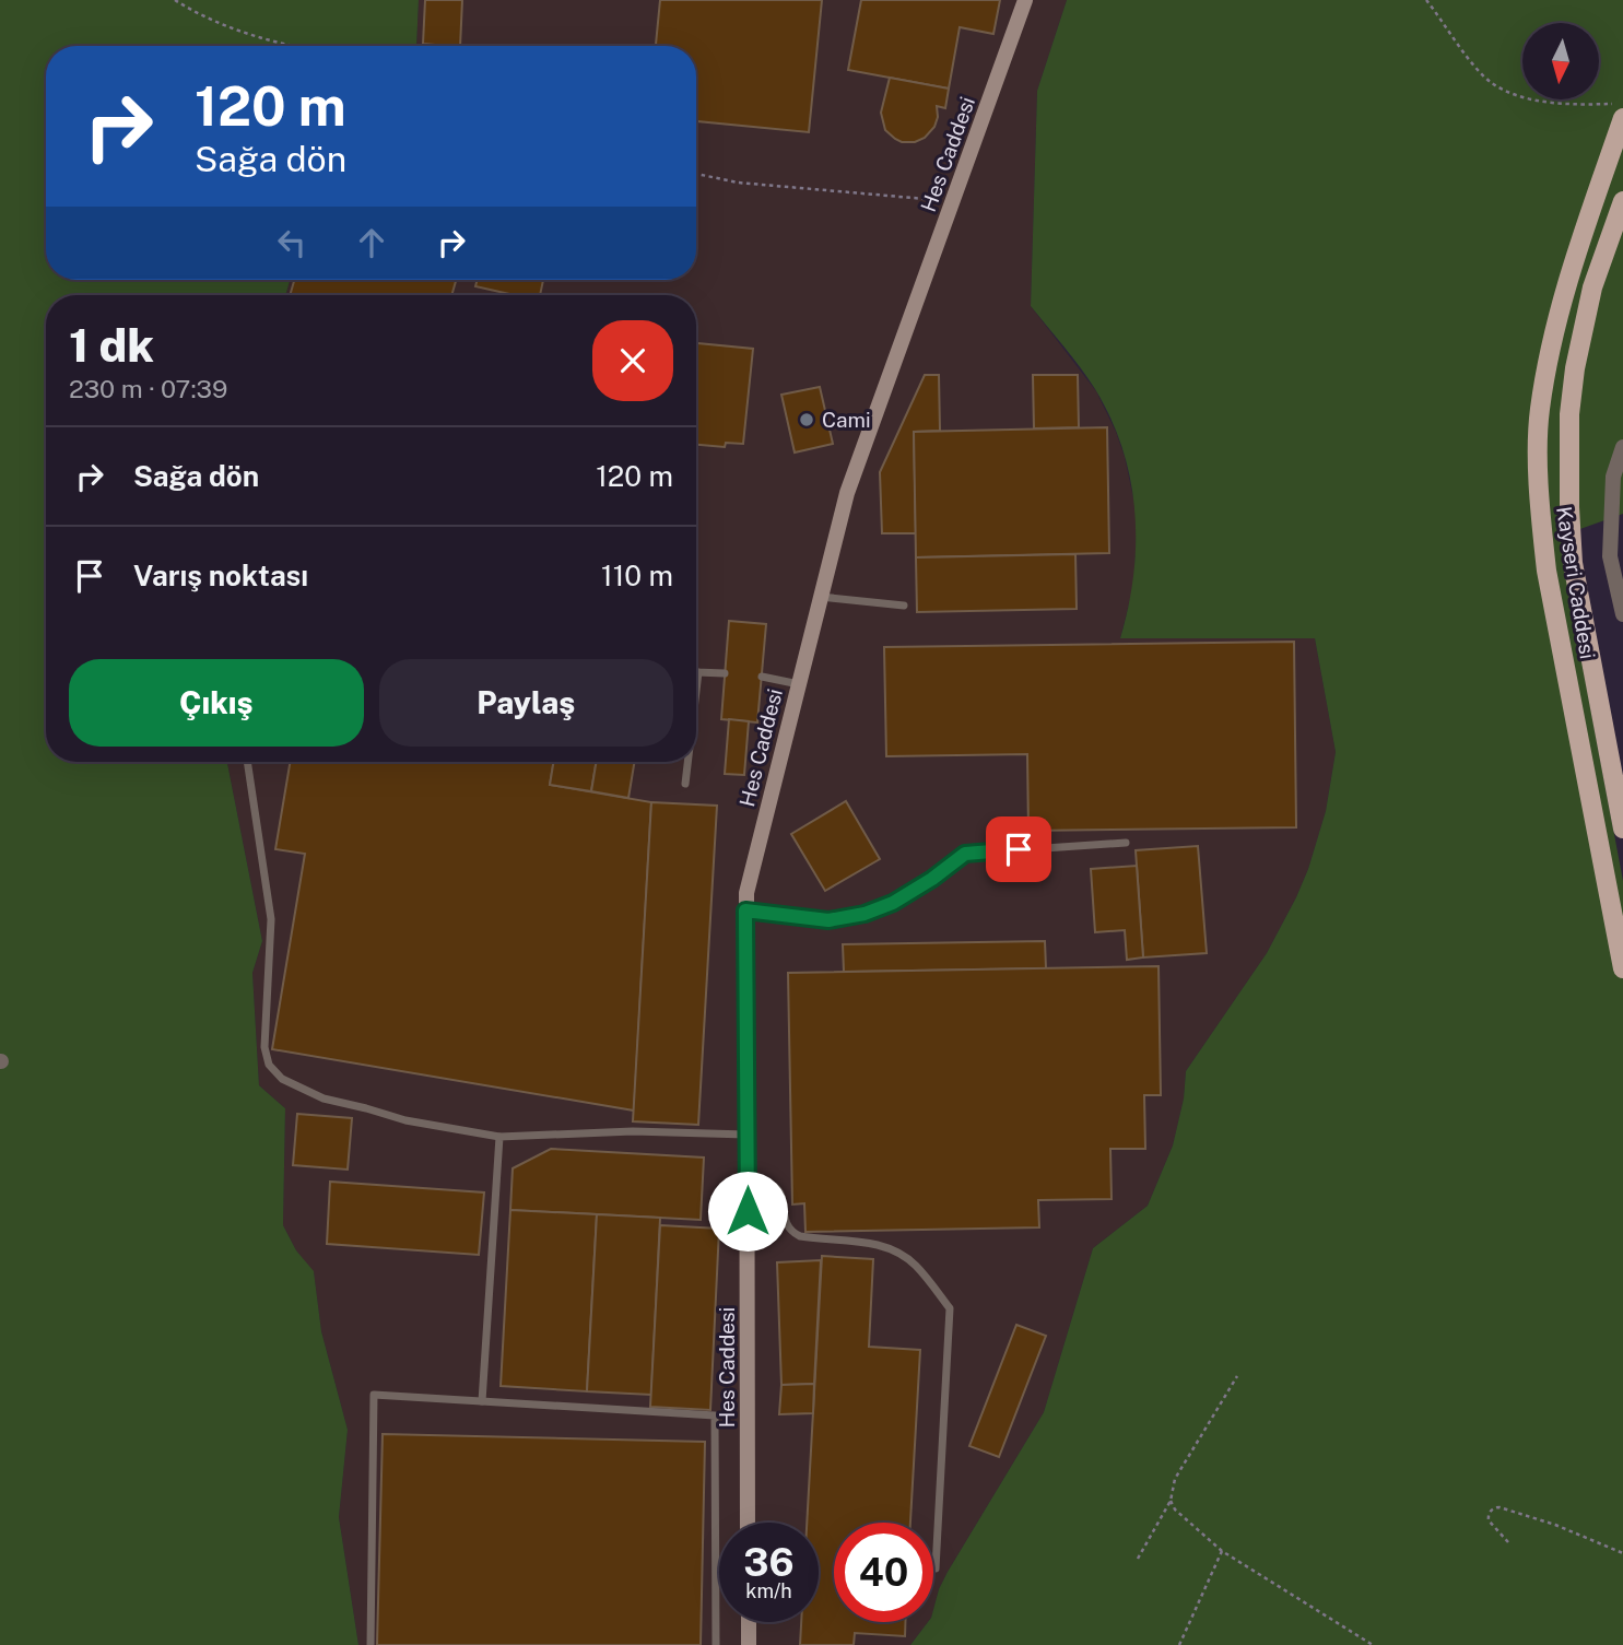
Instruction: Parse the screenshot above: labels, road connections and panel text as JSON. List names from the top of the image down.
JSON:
{
  "streets": {
    "main road": ["Kayseri Caddesi"],
    "street": ["Hes Caddesi"]
  },
  "places": ["Cami"],
  "north": "bottom",
  "page": {
    "turn": ["120 m", "Sağa dön"],
    "heading": ["1 dk", "230 m · 07:39"],
    "list": [
      {
        "name": "Sağa dön",
        "value": "120 m"
      },
      {
        "name": "Varış noktası",
        "value": "110 m"
      }
    ],
    "buttons": ["Çıkış", "Paylaş"],
    "speed": "36 km/h",
    "limit": "40"
  }
}
